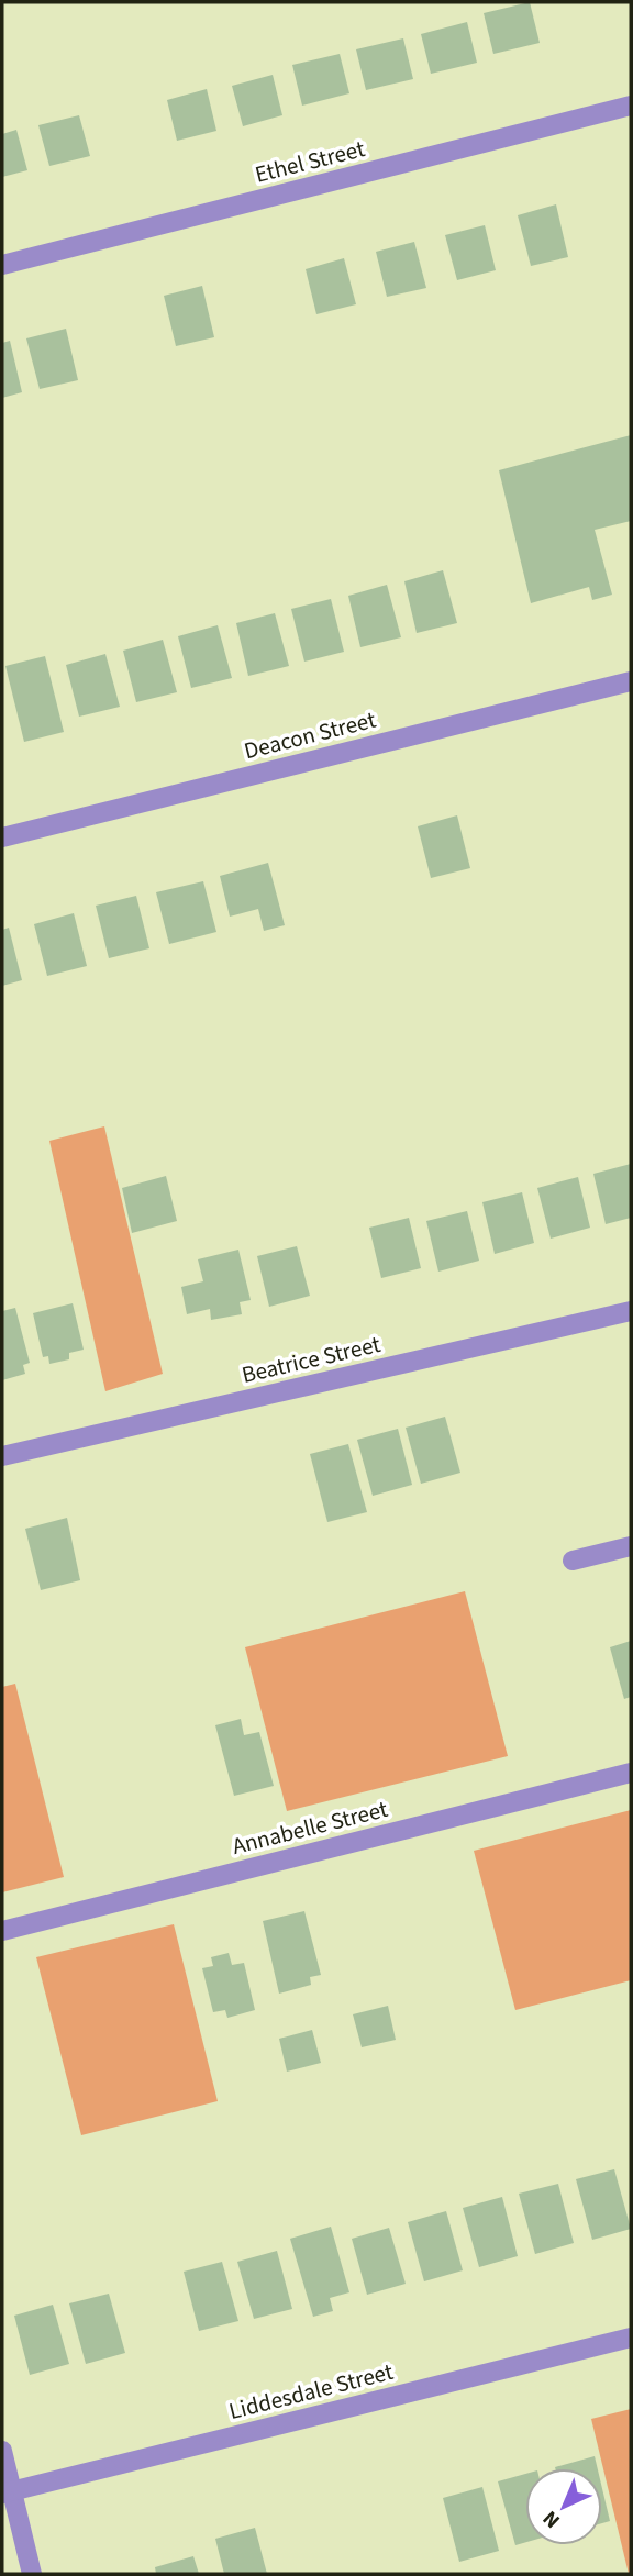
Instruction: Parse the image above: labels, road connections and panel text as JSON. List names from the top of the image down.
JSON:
{
  "streets": {
    "street": [
      "Ethel Street",
      "Deacon Street",
      "Beatrice Street",
      "Annabelle Street",
      "Liddesdale Street"
    ]
  },
  "north": "bottom left"
}
